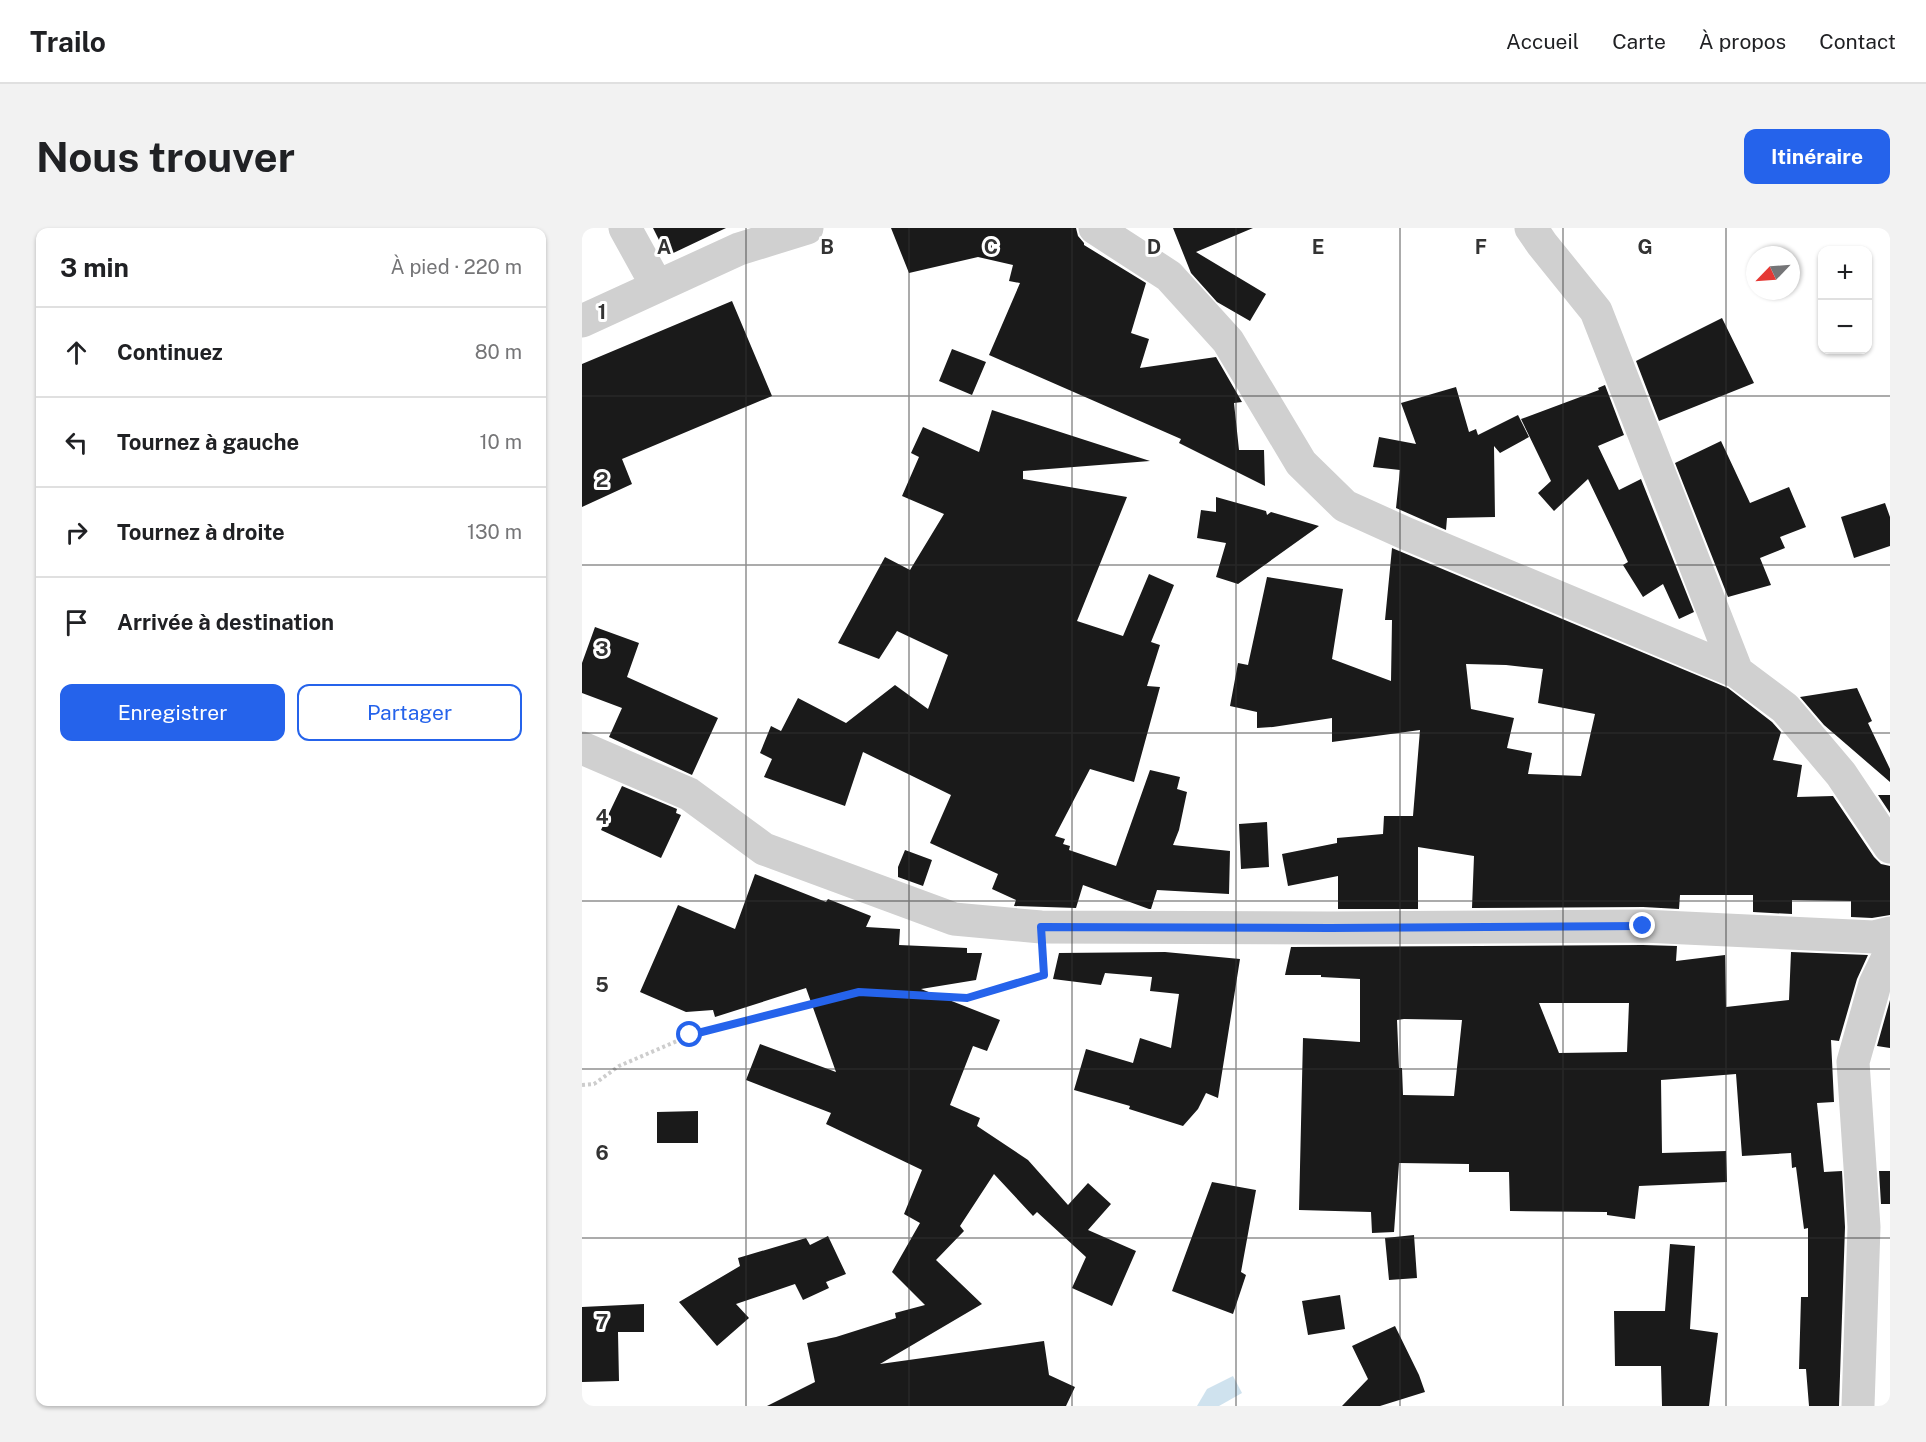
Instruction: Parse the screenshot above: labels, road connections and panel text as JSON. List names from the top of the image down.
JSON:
{
  "north": "bottom left",
  "page": {
    "header": "Trailo",
    "nav": [
      "Accueil",
      "Carte",
      "À propos",
      "Contact"
    ],
    "buttons": [
      "Itinéraire",
      ["Enregistrer", "Partager"]
    ],
    "title": "Nous trouver",
    "heading": ["3 min", "À pied · 220 m"],
    "map_buttons": ["+", "−"],
    "list": [
      ["Continuez", "80 m"],
      ["Tournez à gauche", "10 m"],
      ["Tournez à droite", "130 m"],
      "Arrivée à destination"
    ]
  },
  "grid": {
    "columns": [
      "A",
      "B",
      "C",
      "D",
      "E",
      "F",
      "G"
    ],
    "rows": [
      "1",
      "2",
      "3",
      "4",
      "5",
      "6",
      "7"
    ]
  }
}
